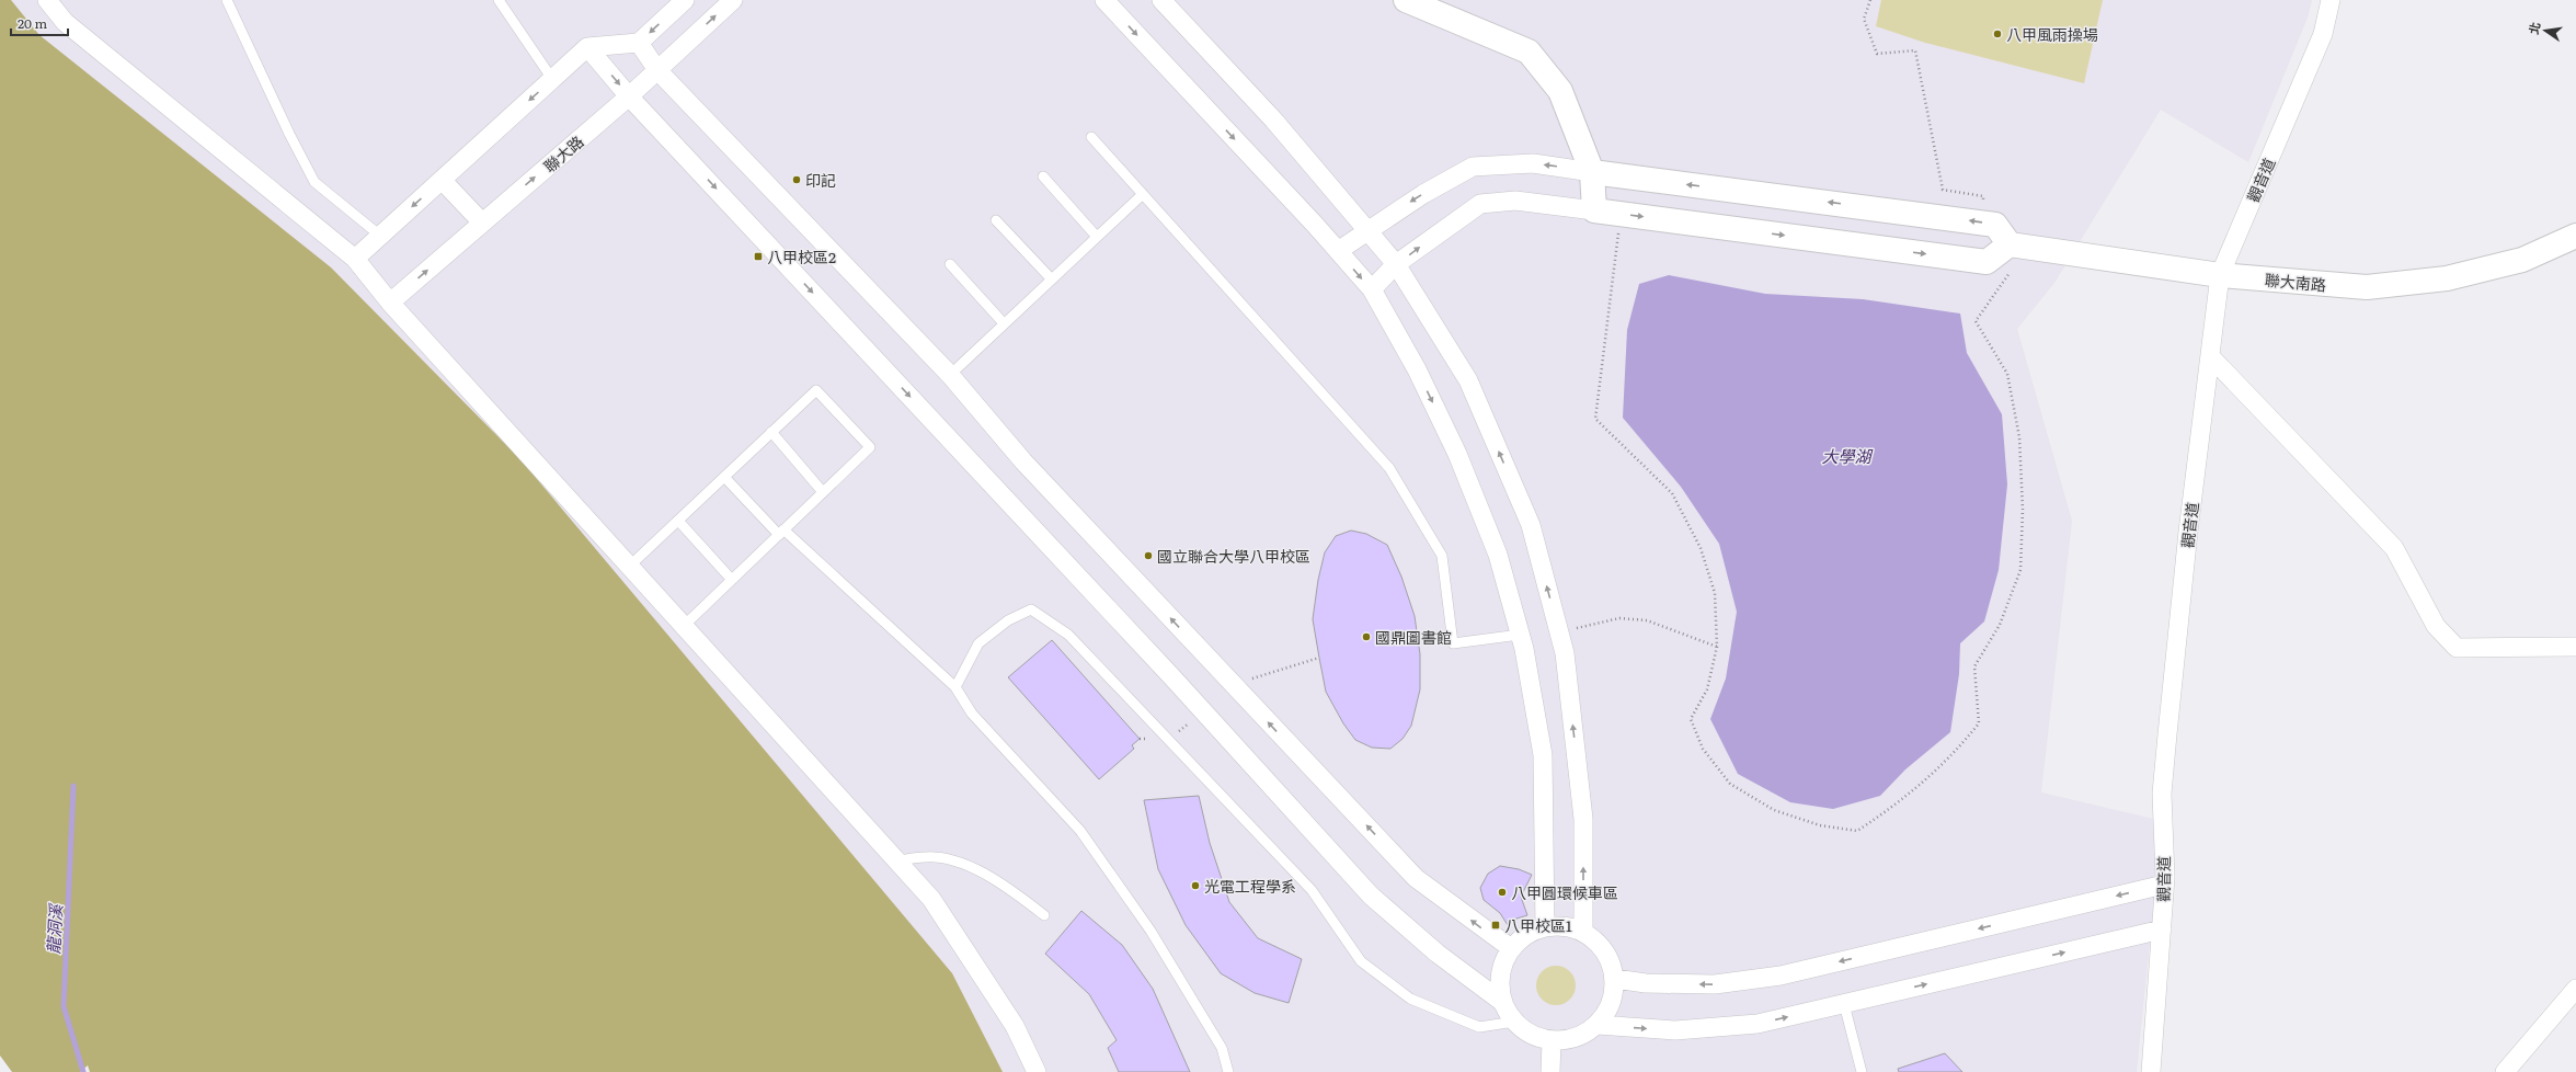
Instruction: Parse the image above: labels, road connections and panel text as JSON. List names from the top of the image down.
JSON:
{
  "streets": {
    "street": ["聯大路", "觀音道", "聯大南路"]
  },
  "crossings": [
    ["觀音道", "聯大南路"]
  ],
  "water": ["大學湖", "龍洞溪"],
  "places": {
    "other": [
      "八甲風雨操場",
      "印記",
      "國立聯合大學八甲校區",
      "國鼎圖書館",
      "光電工程學系",
      "八甲圓環候車區"
    ],
    "transit": ["八甲校區2", "八甲校區1"]
  },
  "scale_bar": "20 m",
  "north": "left"
}
